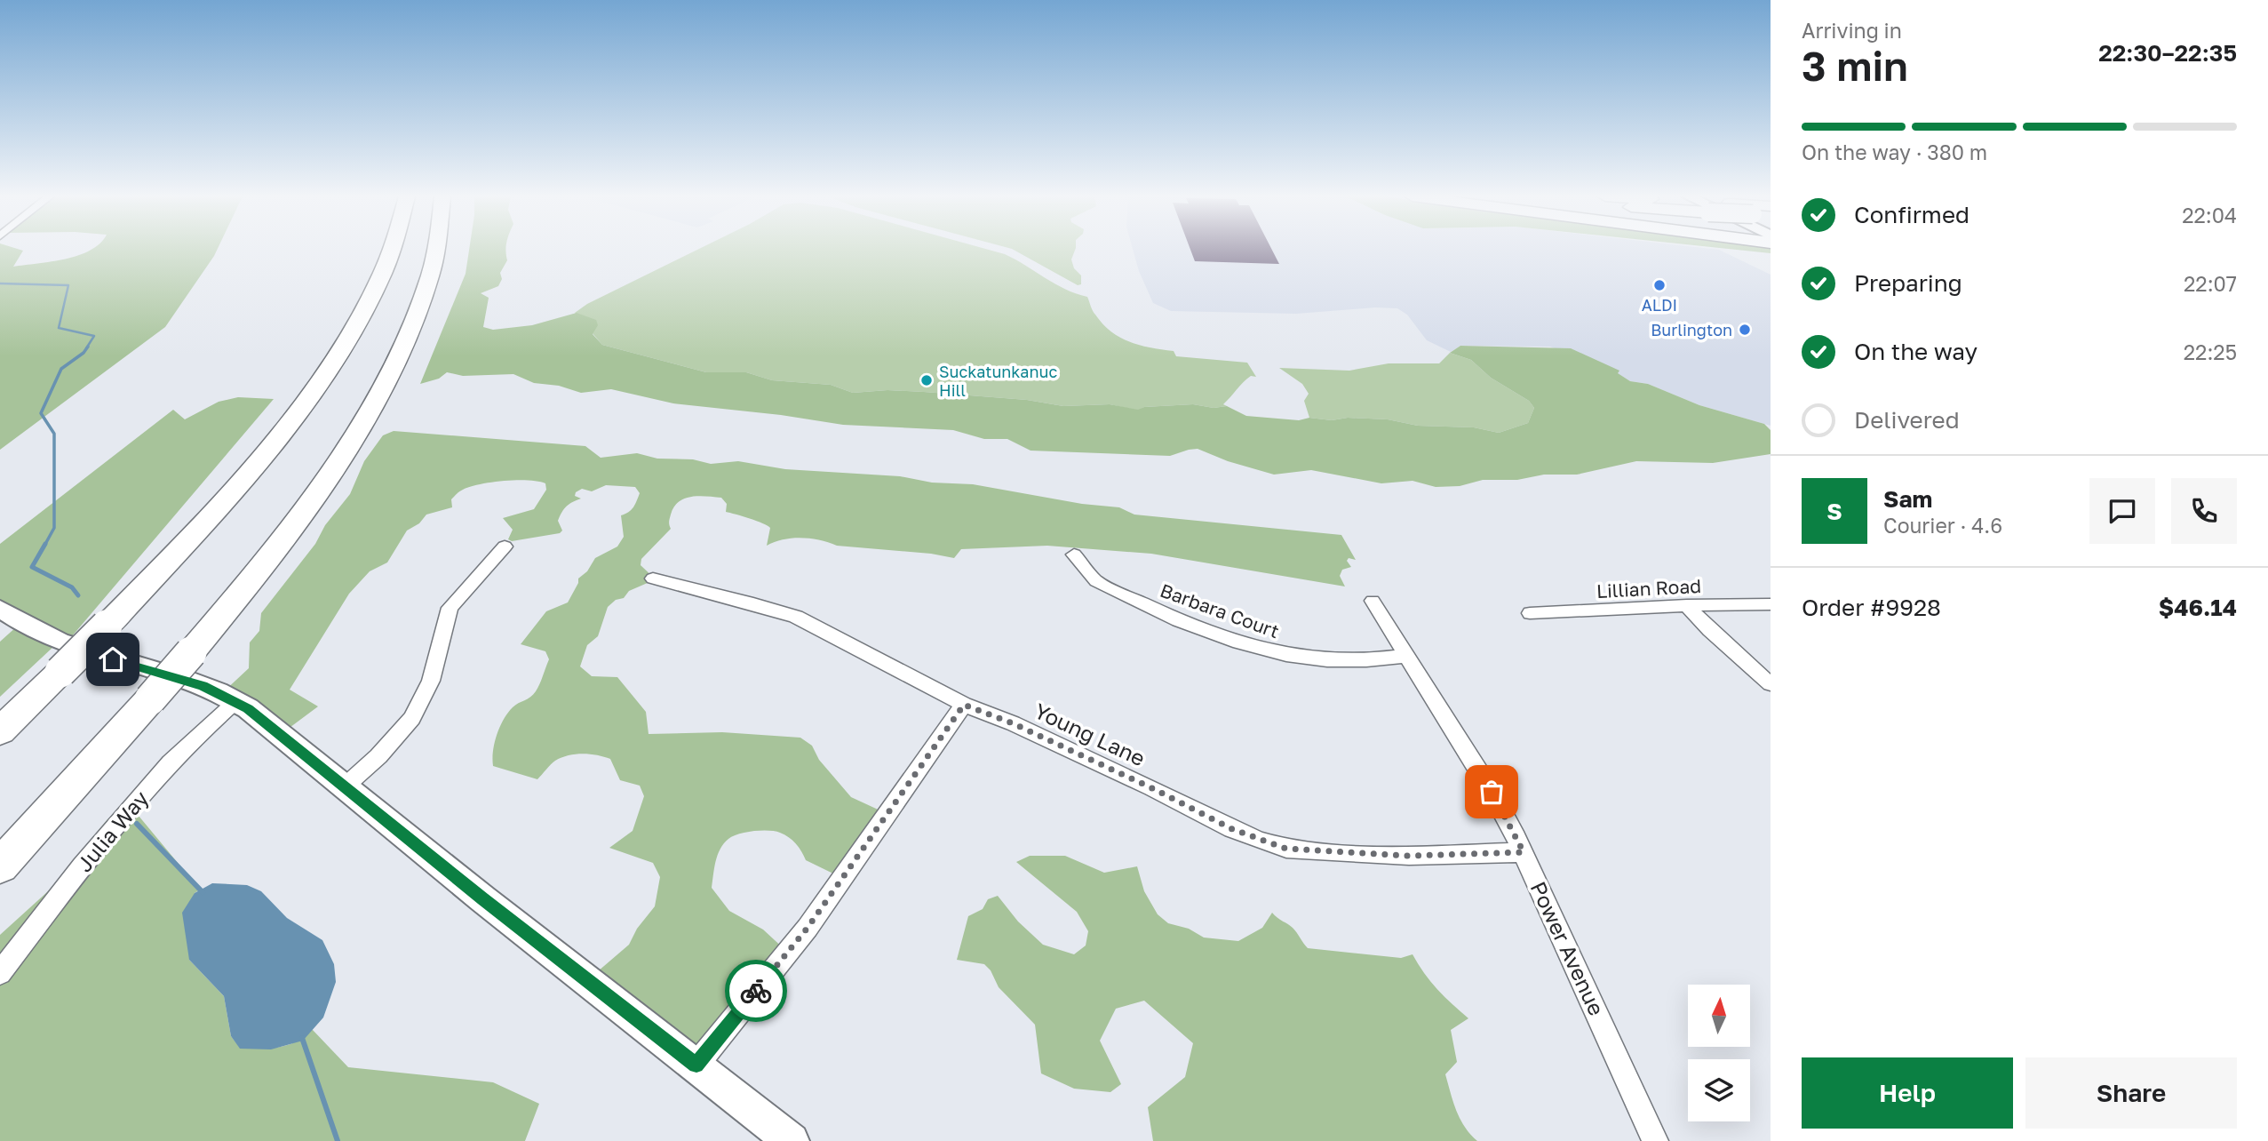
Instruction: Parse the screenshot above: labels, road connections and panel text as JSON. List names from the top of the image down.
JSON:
{
  "streets": {
    "street": [
      "Lillian Road",
      "Barbara Court",
      "Young Lane",
      "Julia Way",
      "Power Avenue"
    ]
  },
  "crossings": [
    ["Barbara Court", "Power Avenue"],
    ["Young Lane", "Power Avenue"]
  ],
  "places": ["ALDI", "Burlington", "Suckatunkanuc Hill"],
  "north": "top",
  "page": {
    "heading": ["3 min", "Arriving in", "22:30–22:35"],
    "panel": [
      "Sam",
      "Courier · 4.6",
      "Order #9928",
      "$46.14"
    ],
    "bar": "On the way · 380 m",
    "list": [
      ["Confirmed", "22:04"],
      ["Preparing", "22:07"],
      ["On the way", "22:25"],
      "Delivered"
    ],
    "round": "S",
    "buttons": ["Help", "Share"]
  }
}
